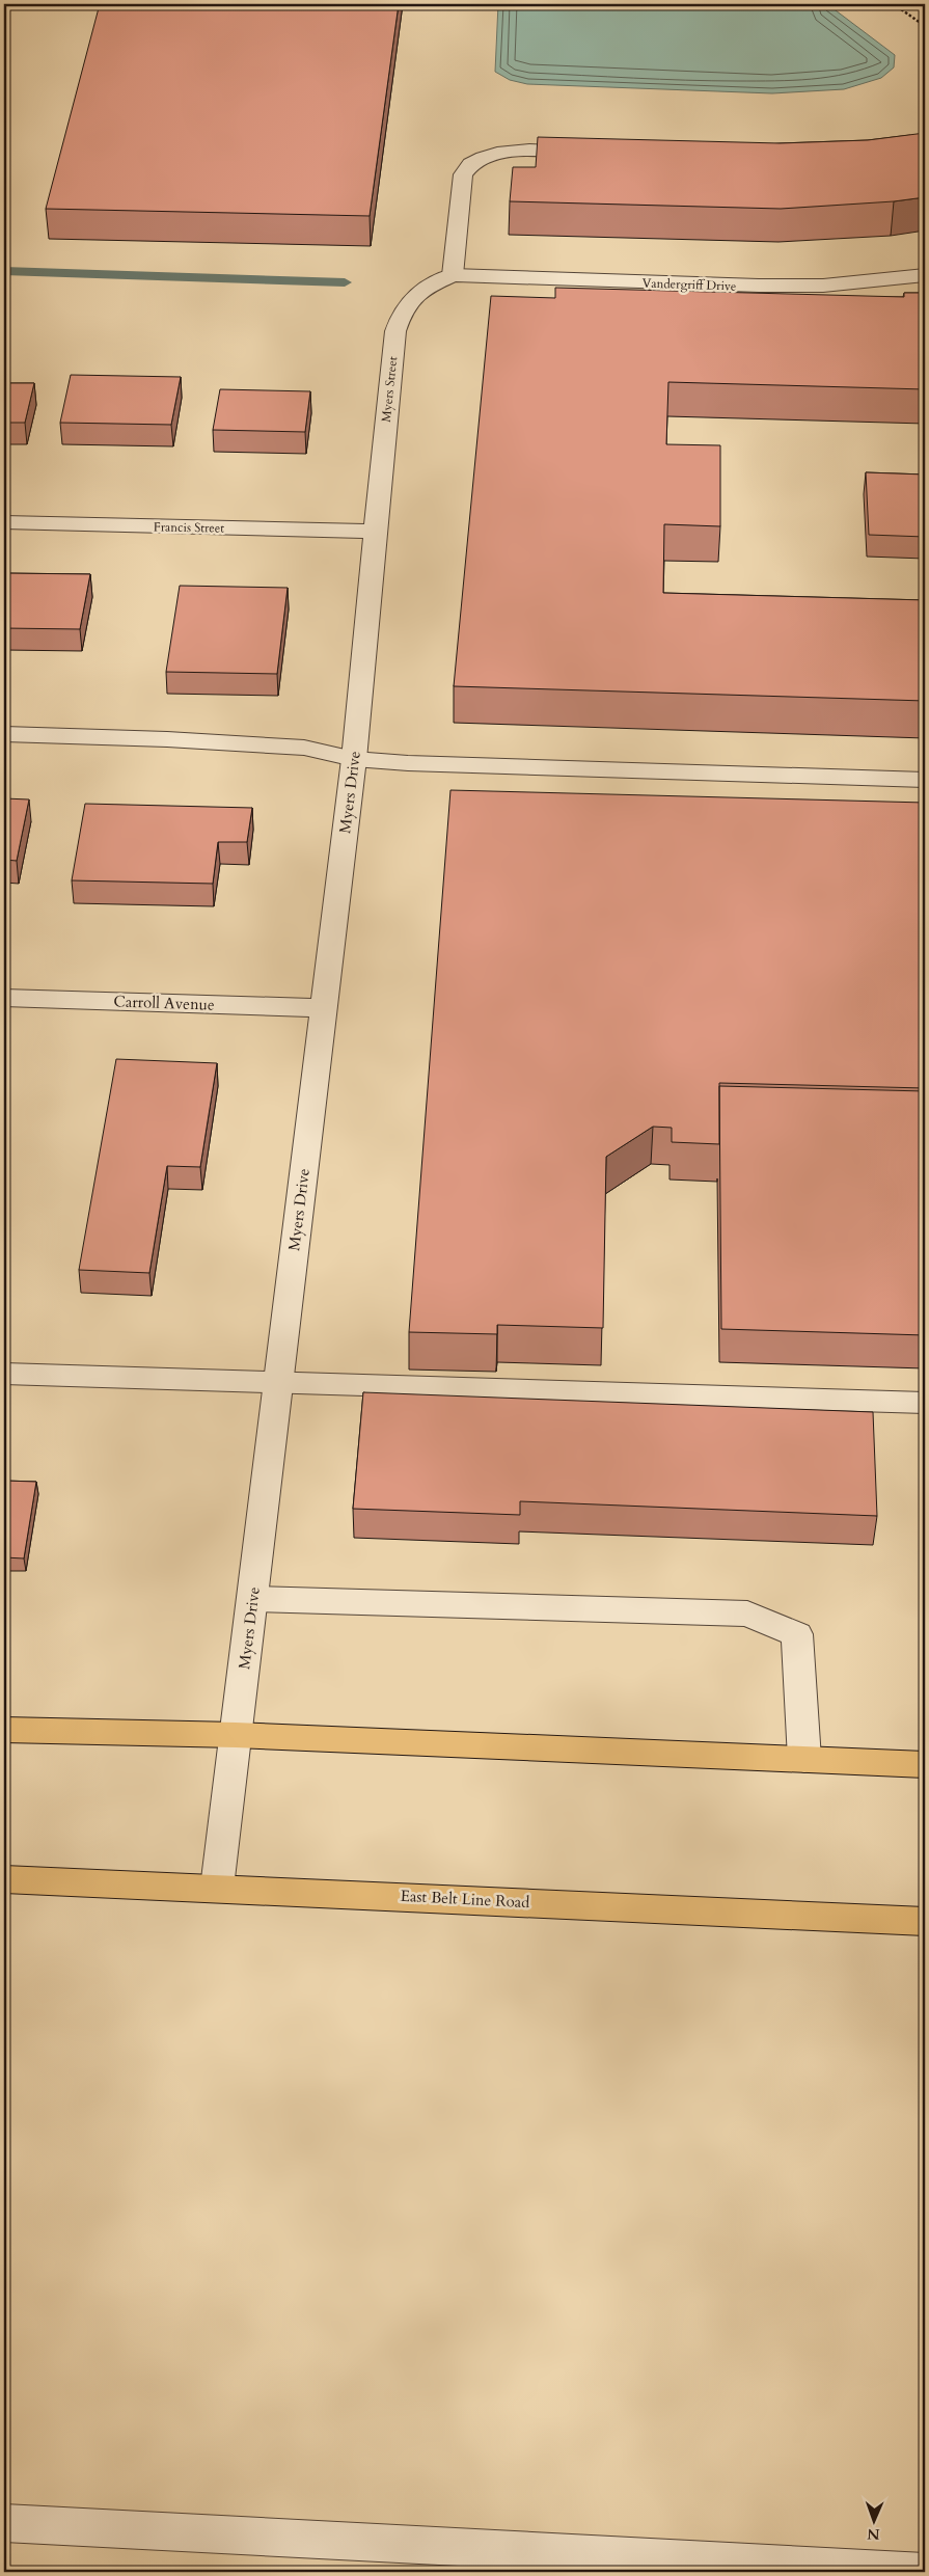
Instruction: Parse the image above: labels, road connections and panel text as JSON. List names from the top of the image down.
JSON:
{
  "streets": {
    "main road": ["East Belt Line Road"],
    "street": [
      "Vandergriff Drive",
      "Myers Street",
      "Francis Street",
      "Myers Drive",
      "Carroll Avenue"
    ]
  },
  "crossings": [
    ["Vandergriff Drive", "Myers Street"],
    ["Myers Street", "Francis Street"],
    ["Myers Street", "Myers Drive"],
    ["Francis Street", "Myers Drive"],
    ["Myers Drive", "Carroll Avenue"],
    ["Myers Drive", "East Belt Line Road"]
  ],
  "north": "bottom"
}
